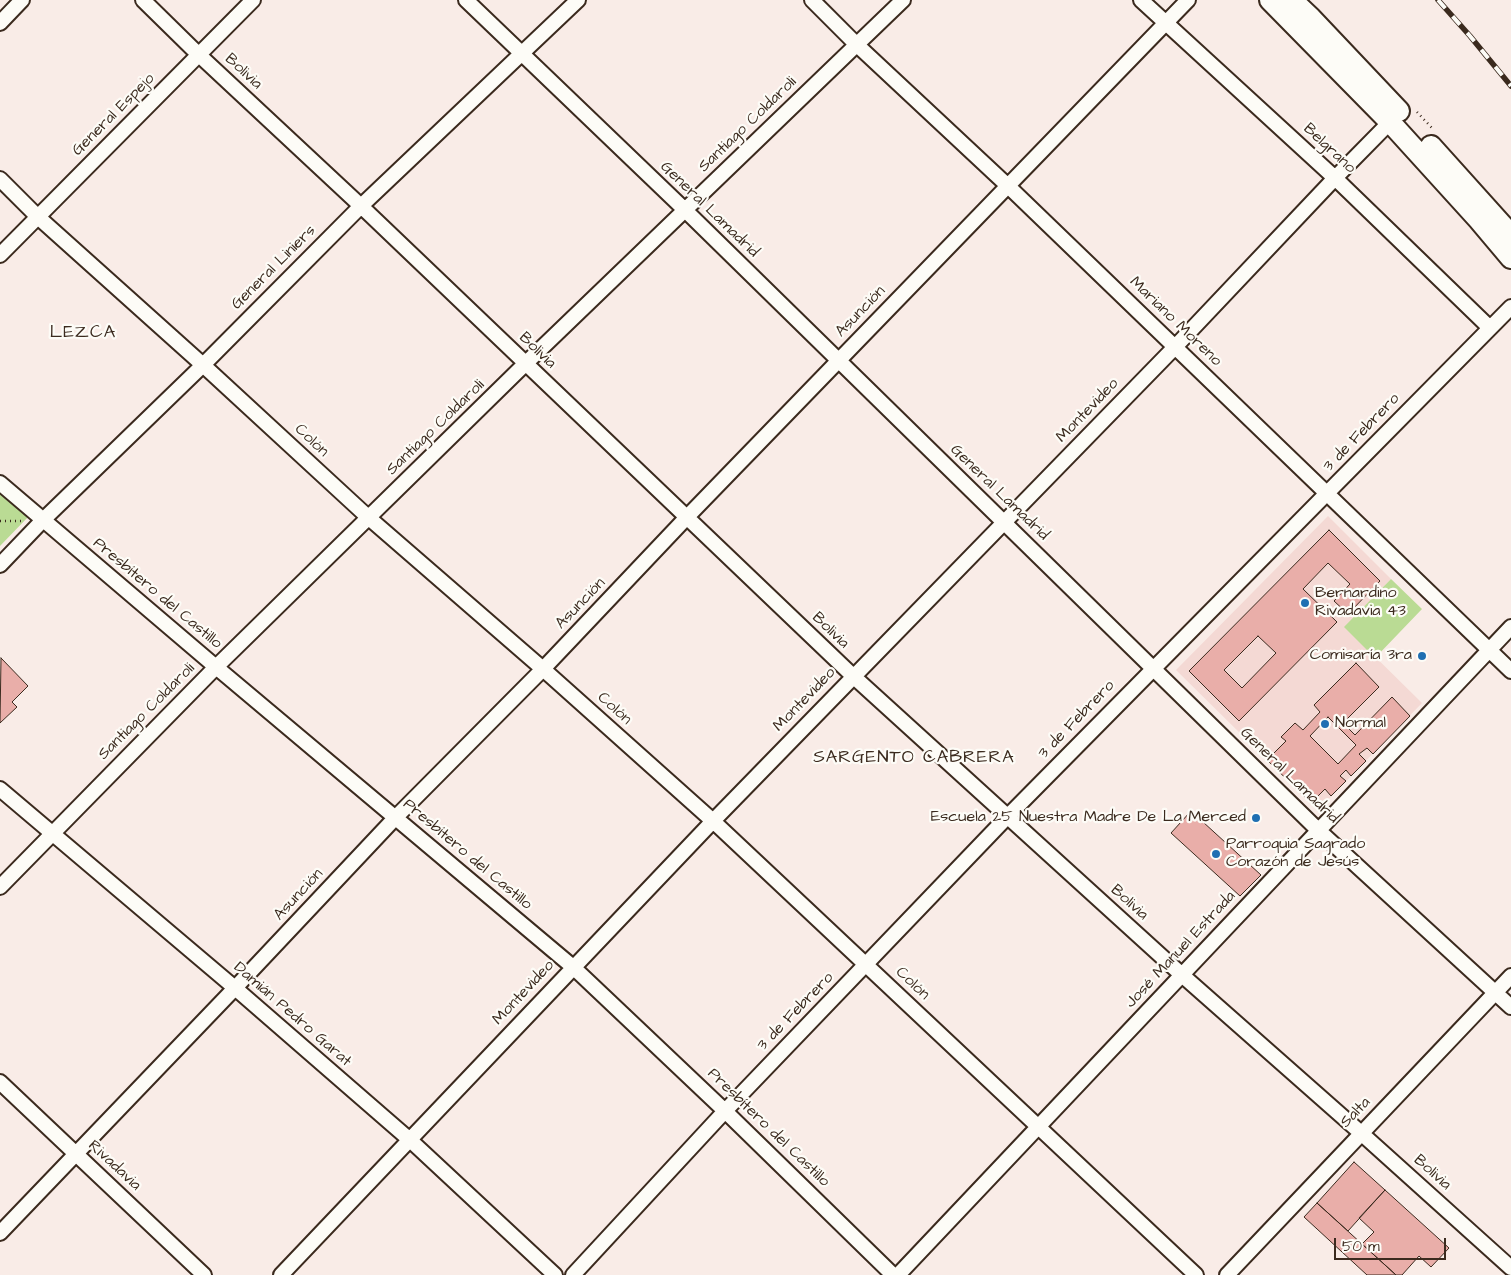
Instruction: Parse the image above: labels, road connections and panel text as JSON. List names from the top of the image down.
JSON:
{
  "streets": {
    "street": [
      "Bolivia",
      "General Espejo",
      "Santiago Coldaroli",
      "Belgrano",
      "General Lamadrid",
      "General Liniers",
      "Asunción",
      "Mariano Moreno",
      "Montevideo",
      "3 de Febrero",
      "Colón",
      "Presbítero del Castillo",
      "José Manuel Estrada",
      "Damián Pedro Garat",
      "Salta",
      "Rivadavia"
    ]
  },
  "crossings": [
    ["Bolivia", "General Espejo"],
    ["Bolivia", "Santiago Coldaroli"],
    ["Bolivia", "General Liniers"],
    ["Bolivia", "Asunción"],
    ["Bolivia", "Montevideo"],
    ["Bolivia", "3 de Febrero"],
    ["Bolivia", "José Manuel Estrada"],
    ["Bolivia", "Salta"],
    ["General Espejo", "Colón"],
    ["Santiago Coldaroli", "General Lamadrid"],
    ["Santiago Coldaroli", "Mariano Moreno"],
    ["Santiago Coldaroli", "Colón"],
    ["Santiago Coldaroli", "Presbítero del Castillo"],
    ["Santiago Coldaroli", "Damián Pedro Garat"],
    ["Belgrano", "Asunción"],
    ["Belgrano", "Montevideo"],
    ["Belgrano", "3 de Febrero"],
    ["General Lamadrid", "General Liniers"],
    ["General Lamadrid", "Asunción"],
    ["General Lamadrid", "Montevideo"],
    ["General Lamadrid", "3 de Febrero"],
    ["General Lamadrid", "José Manuel Estrada"],
    ["General Lamadrid", "Salta"],
    ["General Liniers", "Colón"],
    ["General Liniers", "Presbítero del Castillo"],
    ["Asunción", "Mariano Moreno"],
    ["Asunción", "Colón"],
    ["Asunción", "Presbítero del Castillo"],
    ["Asunción", "Damián Pedro Garat"],
    ["Asunción", "Rivadavia"],
    ["Mariano Moreno", "Montevideo"],
    ["Mariano Moreno", "3 de Febrero"],
    ["Mariano Moreno", "José Manuel Estrada"],
    ["Montevideo", "Colón"],
    ["Montevideo", "Presbítero del Castillo"],
    ["Montevideo", "Damián Pedro Garat"],
    ["3 de Febrero", "Colón"],
    ["3 de Febrero", "Presbítero del Castillo"],
    ["Colón", "José Manuel Estrada"]
  ],
  "districts": ["LEZCA", "SARGENTO CABRERA"],
  "places": [
    "Bernardino Rivadavia 43",
    "Comisaría 3ra",
    "Normal",
    "Escuela 25 Nuestra Madre De La Merced",
    "Parroquia Sagrado Corazón de Jesús"
  ],
  "scale_bar": "50 m"
}
